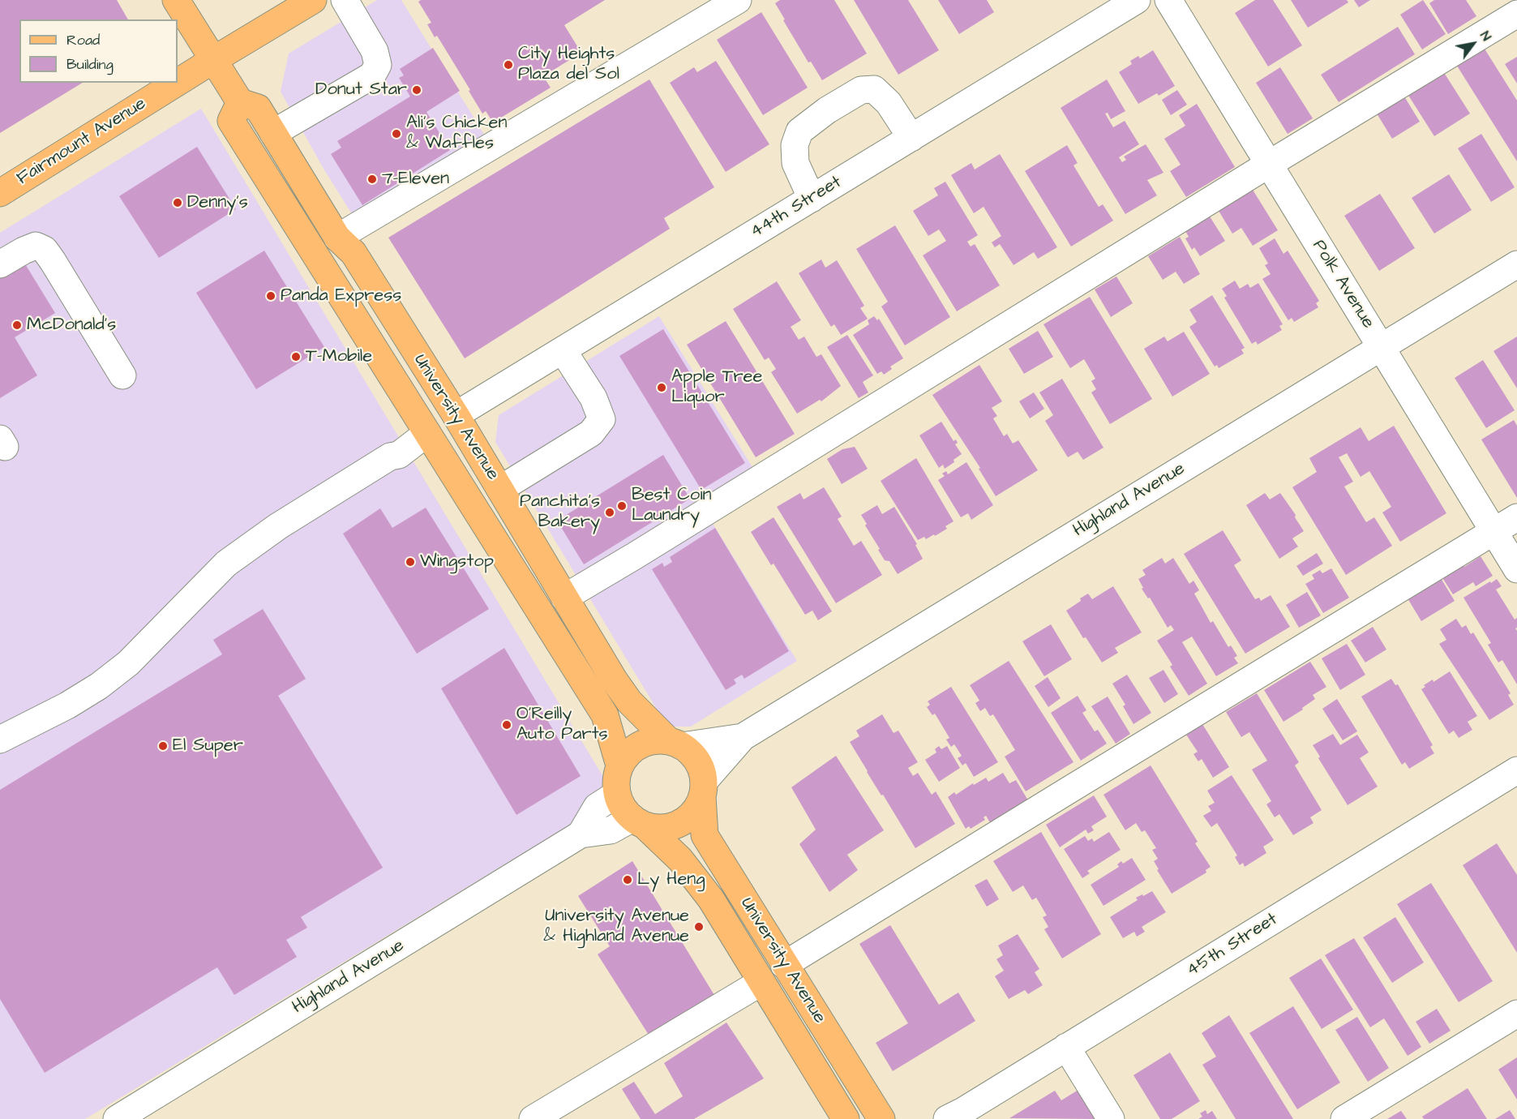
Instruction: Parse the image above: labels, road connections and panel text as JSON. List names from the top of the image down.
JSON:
{
  "streets": {
    "main road": ["Fairmount Avenue", "University Avenue"],
    "street": [
      "44th Street",
      "Polk Avenue",
      "Highland Avenue",
      "45th Street"
    ]
  },
  "crossings": [
    ["44th Street", "University Avenue"],
    ["Polk Avenue", "Highland Avenue"],
    ["University Avenue", "Highland Avenue"]
  ],
  "places": [
    "City Heights Plaza del Sol",
    "Donut Star",
    "Ali's Chicken & Waffles",
    "7-Eleven",
    "Denny's",
    "Panda Express",
    "McDonald's",
    "T-Mobile",
    "Apple Tree Liquor",
    "Best Coin Laundry",
    "Panchita's Bakery",
    "Wingstop",
    "O'Reilly Auto Parts",
    "El Super",
    "Ly Heng",
    "University Avenue & Highland Avenue"
  ],
  "legend": ["Road", "Building"],
  "north": "top right"
}
